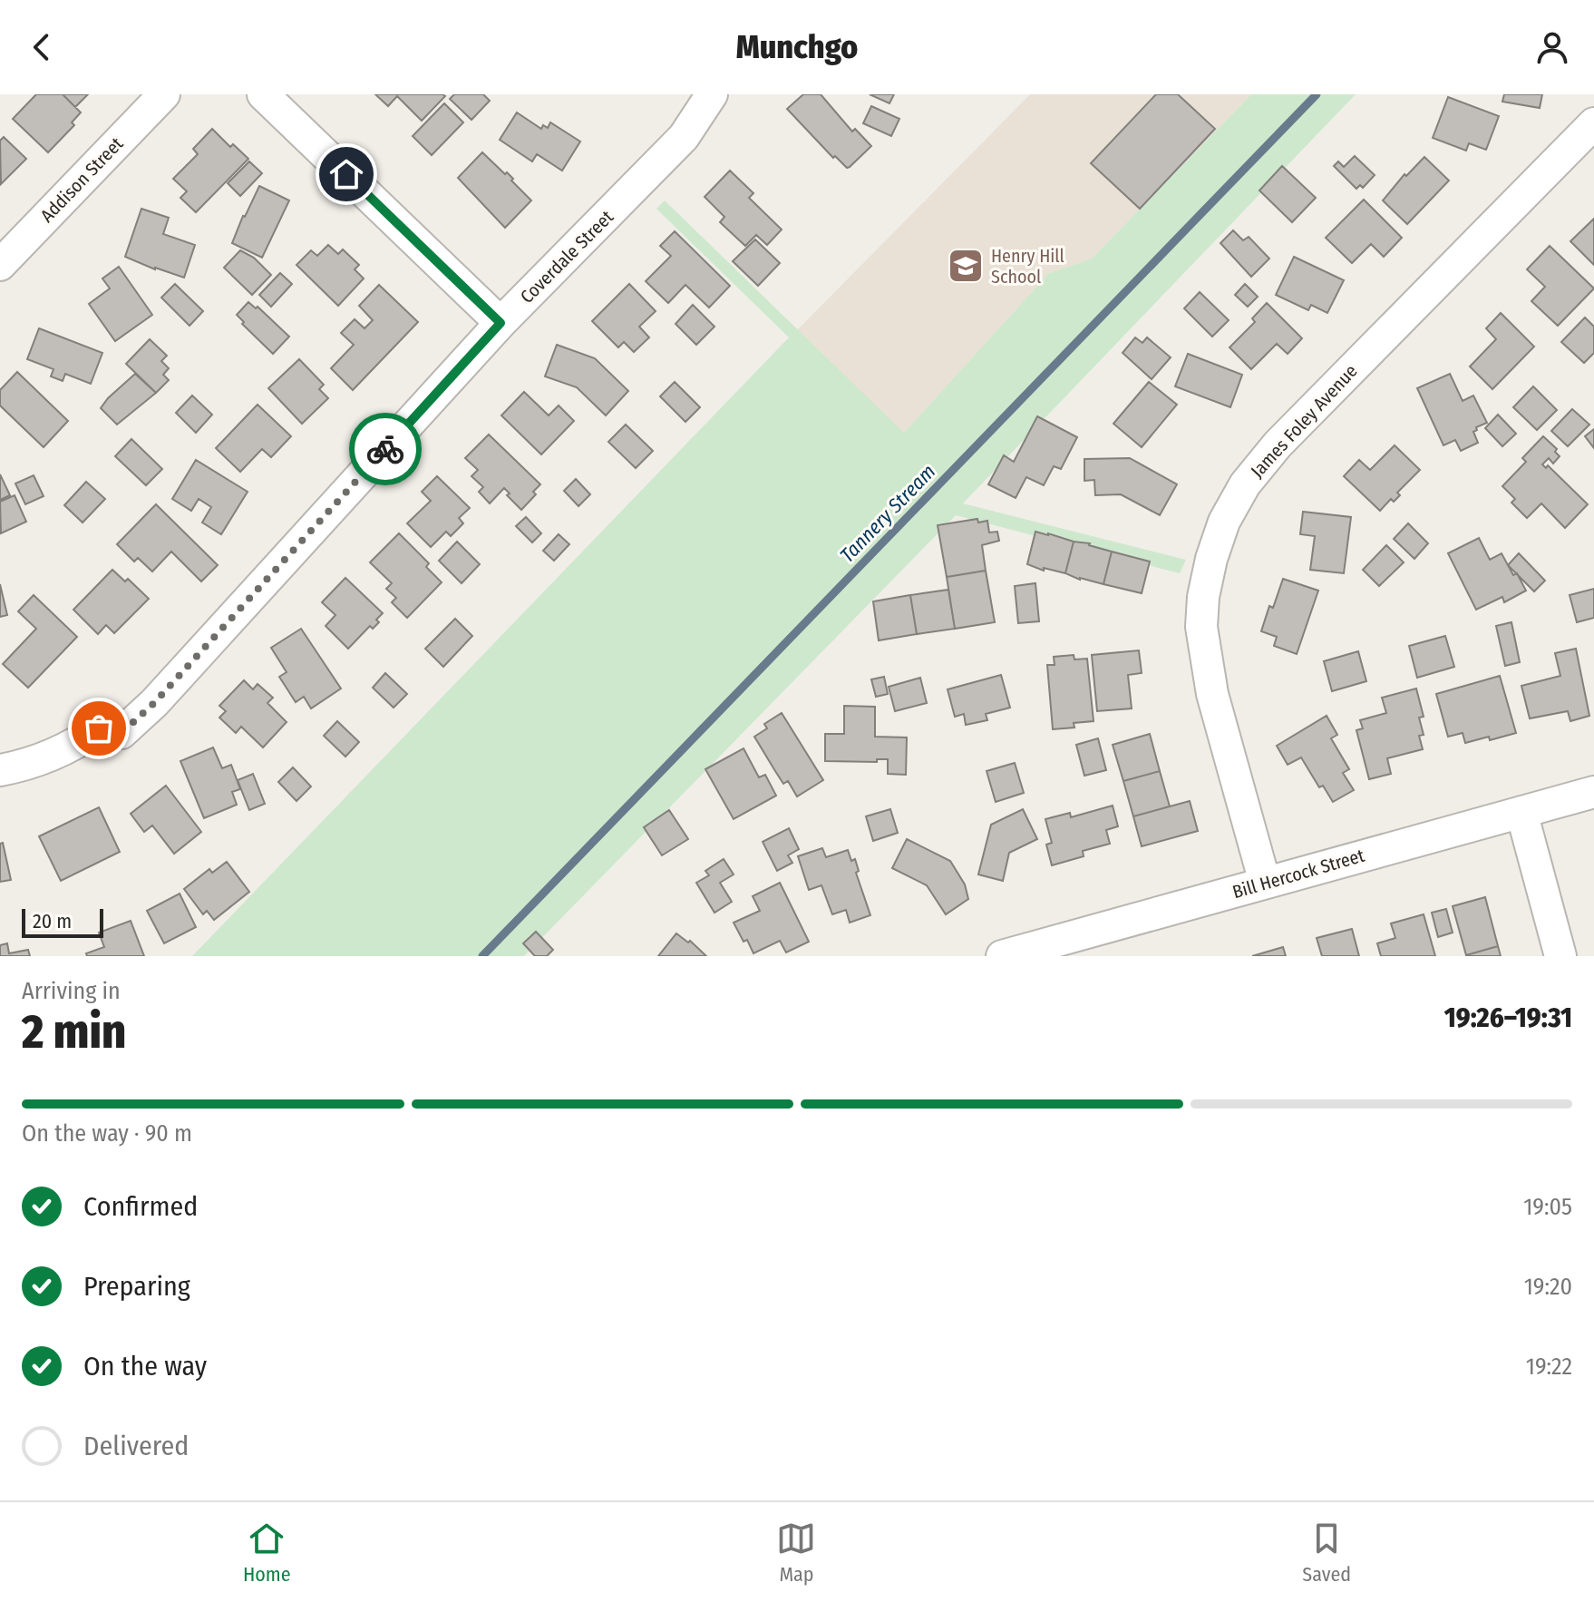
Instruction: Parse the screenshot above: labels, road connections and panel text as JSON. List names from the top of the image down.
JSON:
{
  "streets": {
    "street": [
      "Addison Street",
      "Coverdale Street",
      "James Foley Avenue",
      "Bill Hercock Street"
    ]
  },
  "crossings": [
    ["James Foley Avenue", "Bill Hercock Street"]
  ],
  "water": ["Tannery Stream"],
  "places": {
    "school or university": ["Henry Hill School"]
  },
  "scale_bar": "20 m",
  "page": {
    "header": "Munchgo",
    "scale": "20 m",
    "heading": ["2 min", "Arriving in", "19:26–19:31"],
    "bar": "On the way · 90 m",
    "list": [
      ["Confirmed", "19:05"],
      ["Preparing", "19:20"],
      ["On the way", "19:22"],
      "Delivered"
    ],
    "tabs": ["Home", "Map", "Saved"]
  }
}
